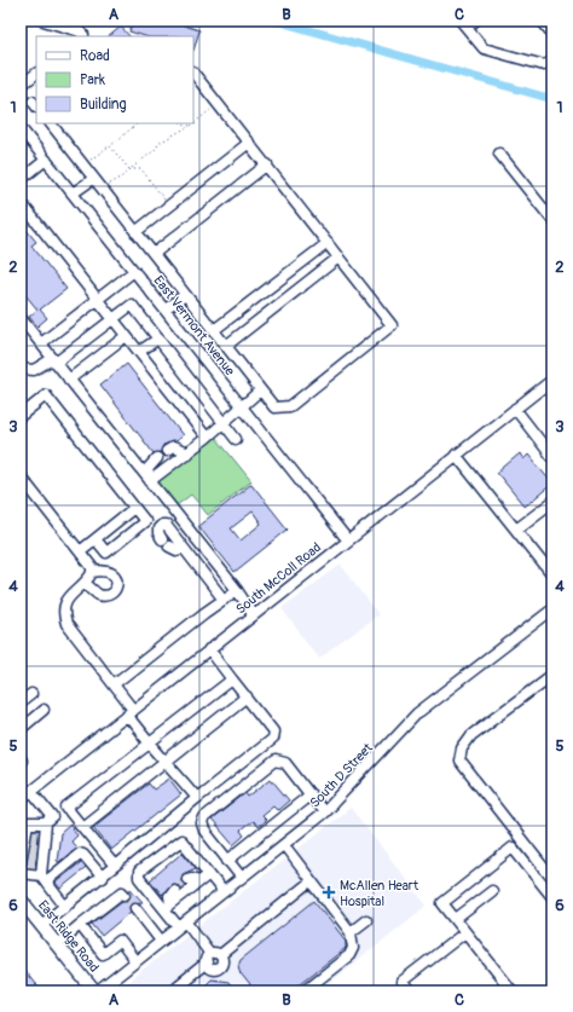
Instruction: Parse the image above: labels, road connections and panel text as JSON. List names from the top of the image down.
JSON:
{
  "streets": {
    "main road": ["East Ridge Road"],
    "street": ["East Vermont Avenue", "South McColl Road", "South D Street"]
  },
  "crossings": [
    ["East Vermont Avenue", "South McColl Road"],
    ["South D Street", "East Ridge Road"]
  ],
  "places": {
    "health": ["McAllen Heart Hospital"]
  },
  "legend": ["Road", "Park", "Building"],
  "grid": {
    "columns": ["A", "B", "C"],
    "rows": [
      "1",
      "2",
      "3",
      "4",
      "5",
      "6"
    ]
  }
}
